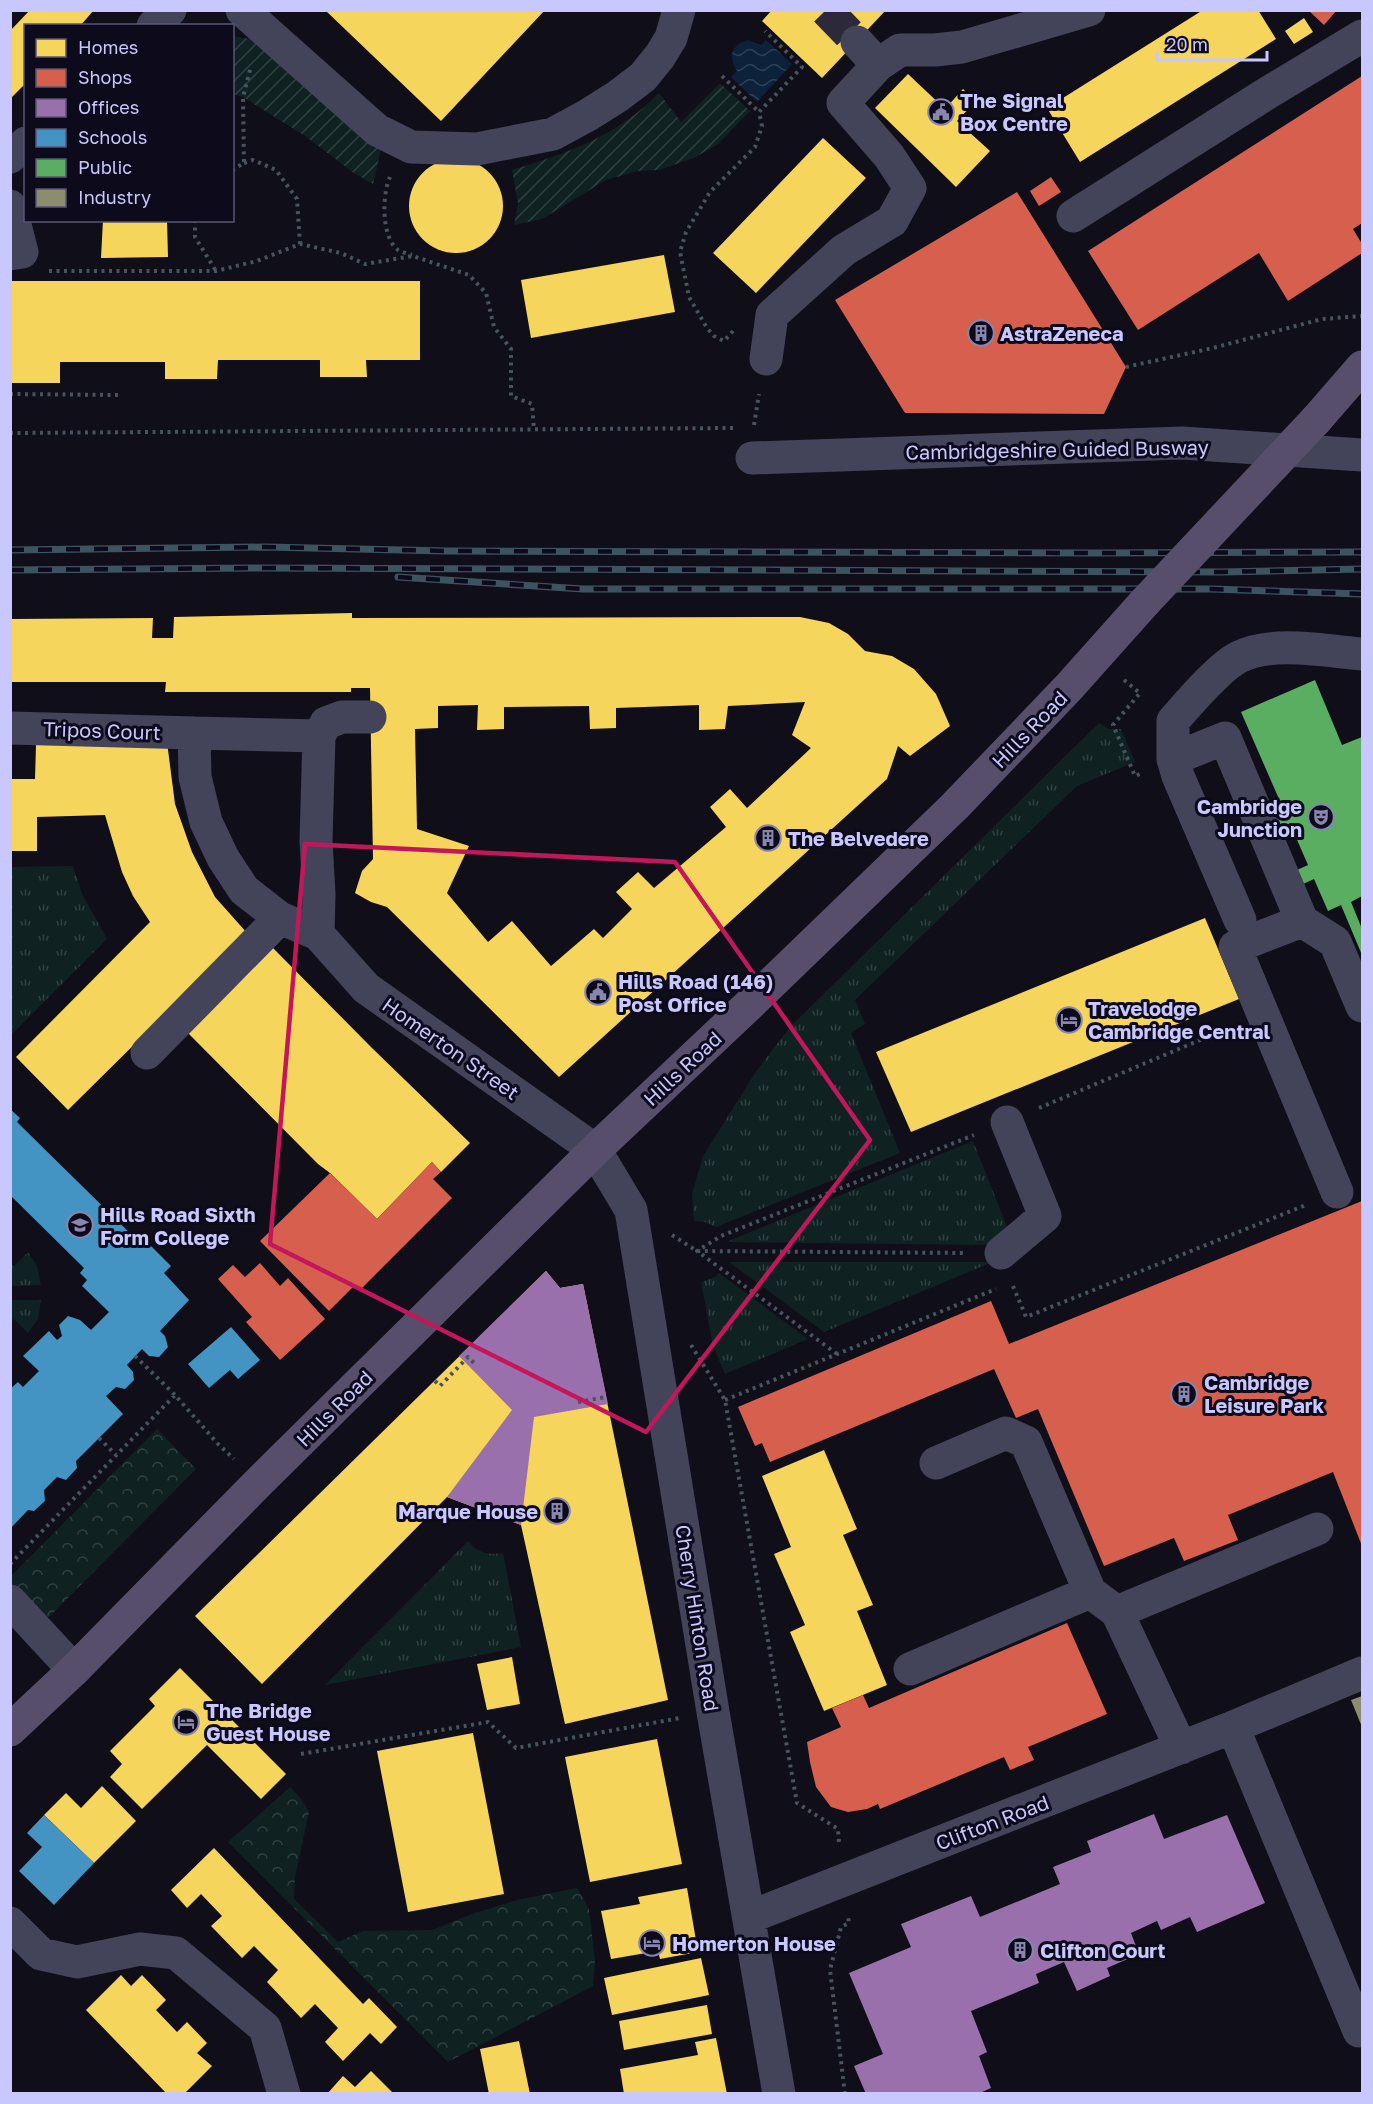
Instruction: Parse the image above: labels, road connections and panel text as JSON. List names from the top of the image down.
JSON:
{
  "streets": {
    "main road": ["Hills Road"],
    "street": [
      "Cambridgeshire Guided Busway",
      "Tripos Court",
      "Homerton Street",
      "Cherry Hinton Road",
      "Clifton Road"
    ]
  },
  "crossings": [
    ["Hills Road", "Homerton Street"],
    ["Hills Road", "Cherry Hinton Road"],
    ["Tripos Court", "Homerton Street"],
    ["Homerton Street", "Cherry Hinton Road"],
    ["Cherry Hinton Road", "Clifton Road"]
  ],
  "places": {
    "public building": ["The Signal Box Centre", "Hills Road (146) Post Office"],
    "building": [
      "AstraZeneca",
      "The Belvedere",
      "Cambridge Leisure Park",
      "Marque House",
      "Clifton Court"
    ],
    "theatre": ["Cambridge Junction"],
    "hotel": ["Travelodge Cambridge Central", "The Bridge Guest House", "Homerton House"],
    "school or university": ["Hills Road Sixth Form College"]
  },
  "legend": [
    "Homes",
    "Shops",
    "Offices",
    "Schools",
    "Public",
    "Industry"
  ],
  "scale_bar": "20 m"
}
